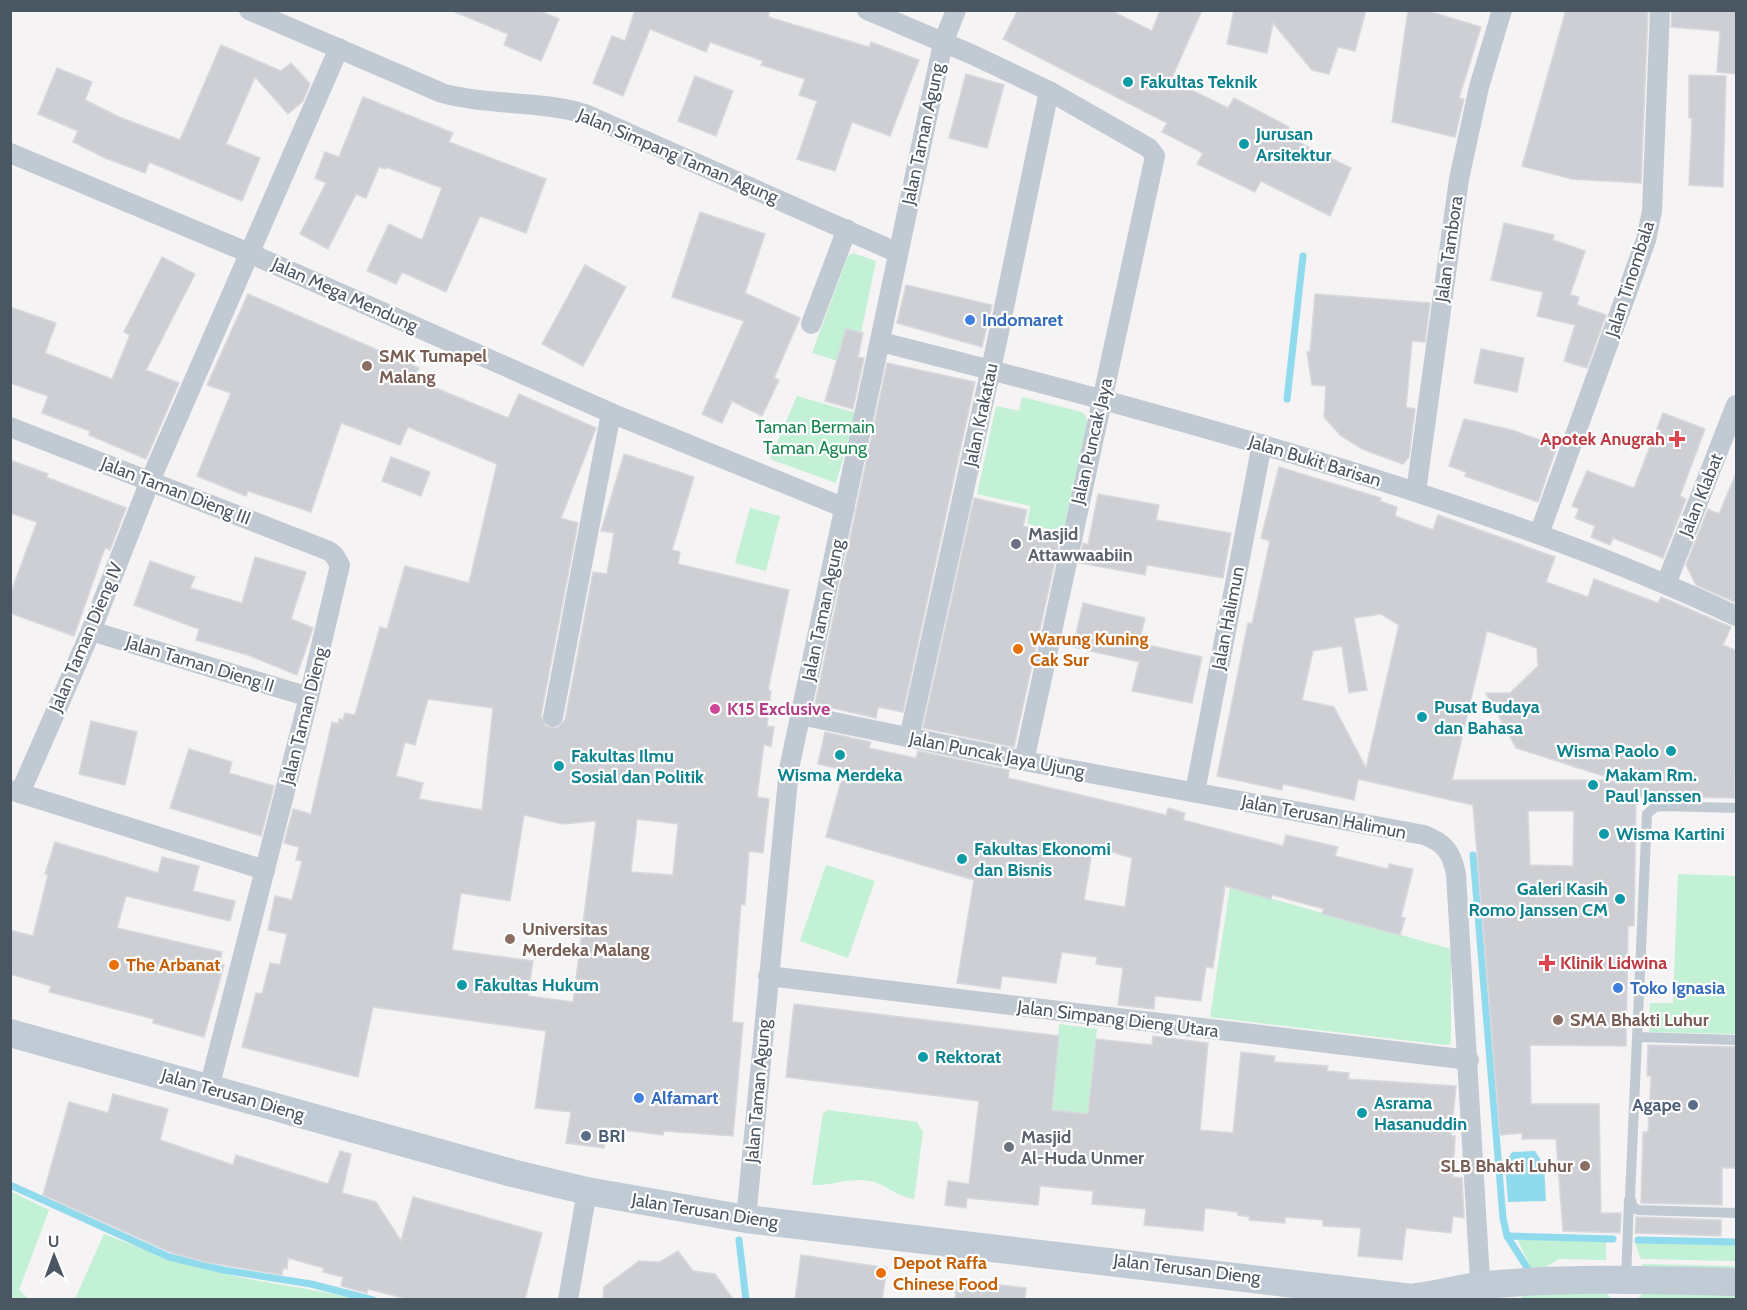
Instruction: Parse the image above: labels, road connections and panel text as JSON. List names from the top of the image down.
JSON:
{
  "streets": {
    "street": [
      "Jalan Taman Agung",
      "Jalan Simpang Taman Agung",
      "Jalan Tambora",
      "Jalan Tinombala",
      "Jalan Mega Mendung",
      "Jalan Krakatau",
      "Jalan Puncak Jaya",
      "Jalan Bukit Barisan",
      "Jalan Taman Dieng III",
      "Jalan Klabat",
      "Jalan Halimun",
      "Jalan Taman Dieng IV",
      "Jalan Taman Dieng II",
      "Jalan Taman Dieng",
      "Jalan Puncak Jaya Ujung",
      "Jalan Terusan Halimun",
      "Jalan Simpang Dieng Utara",
      "Jalan Terusan Dieng"
    ]
  },
  "crossings": [
    ["Jalan Taman Agung", "Jalan Simpang Taman Agung"],
    ["Jalan Taman Agung", "Jalan Mega Mendung"],
    ["Jalan Taman Agung", "Jalan Bukit Barisan"],
    ["Jalan Taman Agung", "Jalan Puncak Jaya Ujung"],
    ["Jalan Taman Agung", "Jalan Simpang Dieng Utara"],
    ["Jalan Taman Agung", "Jalan Terusan Dieng"],
    ["Jalan Simpang Taman Agung", "Jalan Taman Dieng IV"],
    ["Jalan Tambora", "Jalan Bukit Barisan"],
    ["Jalan Tinombala", "Jalan Bukit Barisan"],
    ["Jalan Mega Mendung", "Jalan Taman Dieng IV"],
    ["Jalan Krakatau", "Jalan Puncak Jaya"],
    ["Jalan Krakatau", "Jalan Bukit Barisan"],
    ["Jalan Krakatau", "Jalan Puncak Jaya Ujung"],
    ["Jalan Puncak Jaya", "Jalan Bukit Barisan"],
    ["Jalan Puncak Jaya", "Jalan Puncak Jaya Ujung"],
    ["Jalan Bukit Barisan", "Jalan Klabat"],
    ["Jalan Bukit Barisan", "Jalan Halimun"],
    ["Jalan Taman Dieng III", "Jalan Taman Dieng IV"],
    ["Jalan Taman Dieng III", "Jalan Taman Dieng"],
    ["Jalan Halimun", "Jalan Puncak Jaya Ujung"],
    ["Jalan Halimun", "Jalan Terusan Halimun"],
    ["Jalan Taman Dieng IV", "Jalan Taman Dieng II"],
    ["Jalan Taman Dieng II", "Jalan Taman Dieng"],
    ["Jalan Taman Dieng", "Jalan Terusan Dieng"],
    ["Jalan Puncak Jaya Ujung", "Jalan Terusan Halimun"],
    ["Jalan Terusan Halimun", "Jalan Simpang Dieng Utara"]
  ],
  "parks": ["Taman Bermain Taman Agung"],
  "places": {
    "other": [
      "Fakultas Teknik",
      "Jurusan Arsitektur",
      "Indomaret",
      "SMK Tumapel Malang",
      "Masjid Attawwaabiin",
      "Warung Kuning Cak Sur",
      "K15 Exclusive",
      "Pusat Budaya dan Bahasa",
      "Wisma Paolo",
      "Wisma Merdeka",
      "Fakultas Ilmu Sosial dan Politik",
      "Makam Rm. Paul Janssen",
      "Wisma Kartini",
      "Fakultas Ekonomi dan Bisnis",
      "Galeri Kasih Romo Janssen CM",
      "Universitas Merdeka Malang",
      "The Arbanat",
      "Fakultas Hukum",
      "Toko Ignasia",
      "SMA Bhakti Luhur",
      "Rektorat",
      "Alfamart",
      "Agape",
      "Asrama Hasanuddin",
      "BRI",
      "Masjid Al-Huda Unmer",
      "SLB Bhakti Luhur",
      "Depot Raffa Chinese Food"
    ],
    "health": ["Apotek Anugrah", "Klinik Lidwina"]
  },
  "north": "top"
}
